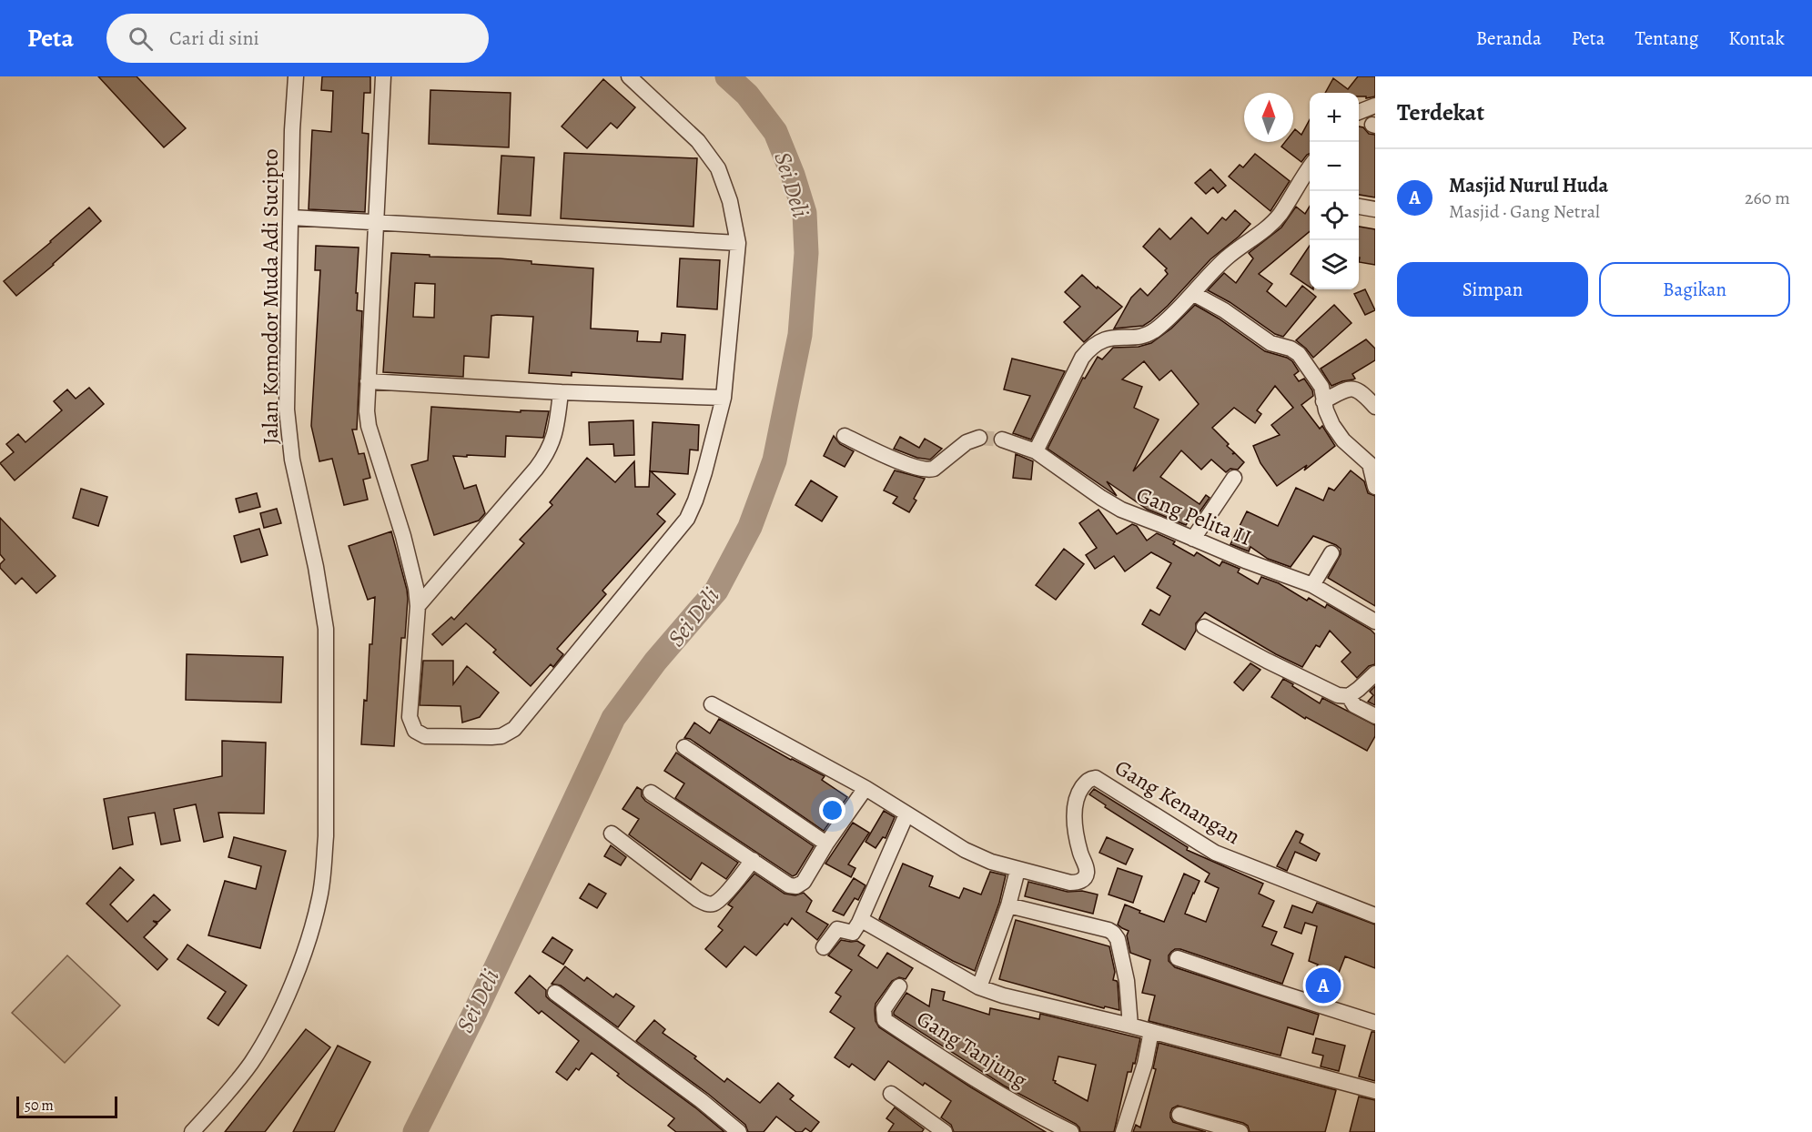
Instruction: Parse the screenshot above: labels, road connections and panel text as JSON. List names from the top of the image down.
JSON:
{
  "streets": {
    "street": [
      "Jalan Komodor Muda Adi Sucipto",
      "Gang Pelita II",
      "Gang Kenangan",
      "Gang Tanjung"
    ]
  },
  "water": ["Sei Deli"],
  "scale_bar": "50 m",
  "north": "top",
  "page": {
    "header": "Peta",
    "search": "Cari di sini",
    "nav": [
      "Beranda",
      "Peta",
      "Tentang",
      "Kontak"
    ],
    "heading": "Terdekat",
    "map_buttons": ["+", "−"],
    "list": [
      {
        "mark": "A",
        "name": "Masjid Nurul Huda",
        "note": "Masjid · Gang Netral",
        "value": "260 m"
      }
    ],
    "buttons": ["Simpan", "Bagikan"],
    "pins": "A",
    "scale": "50 m"
  }
}
